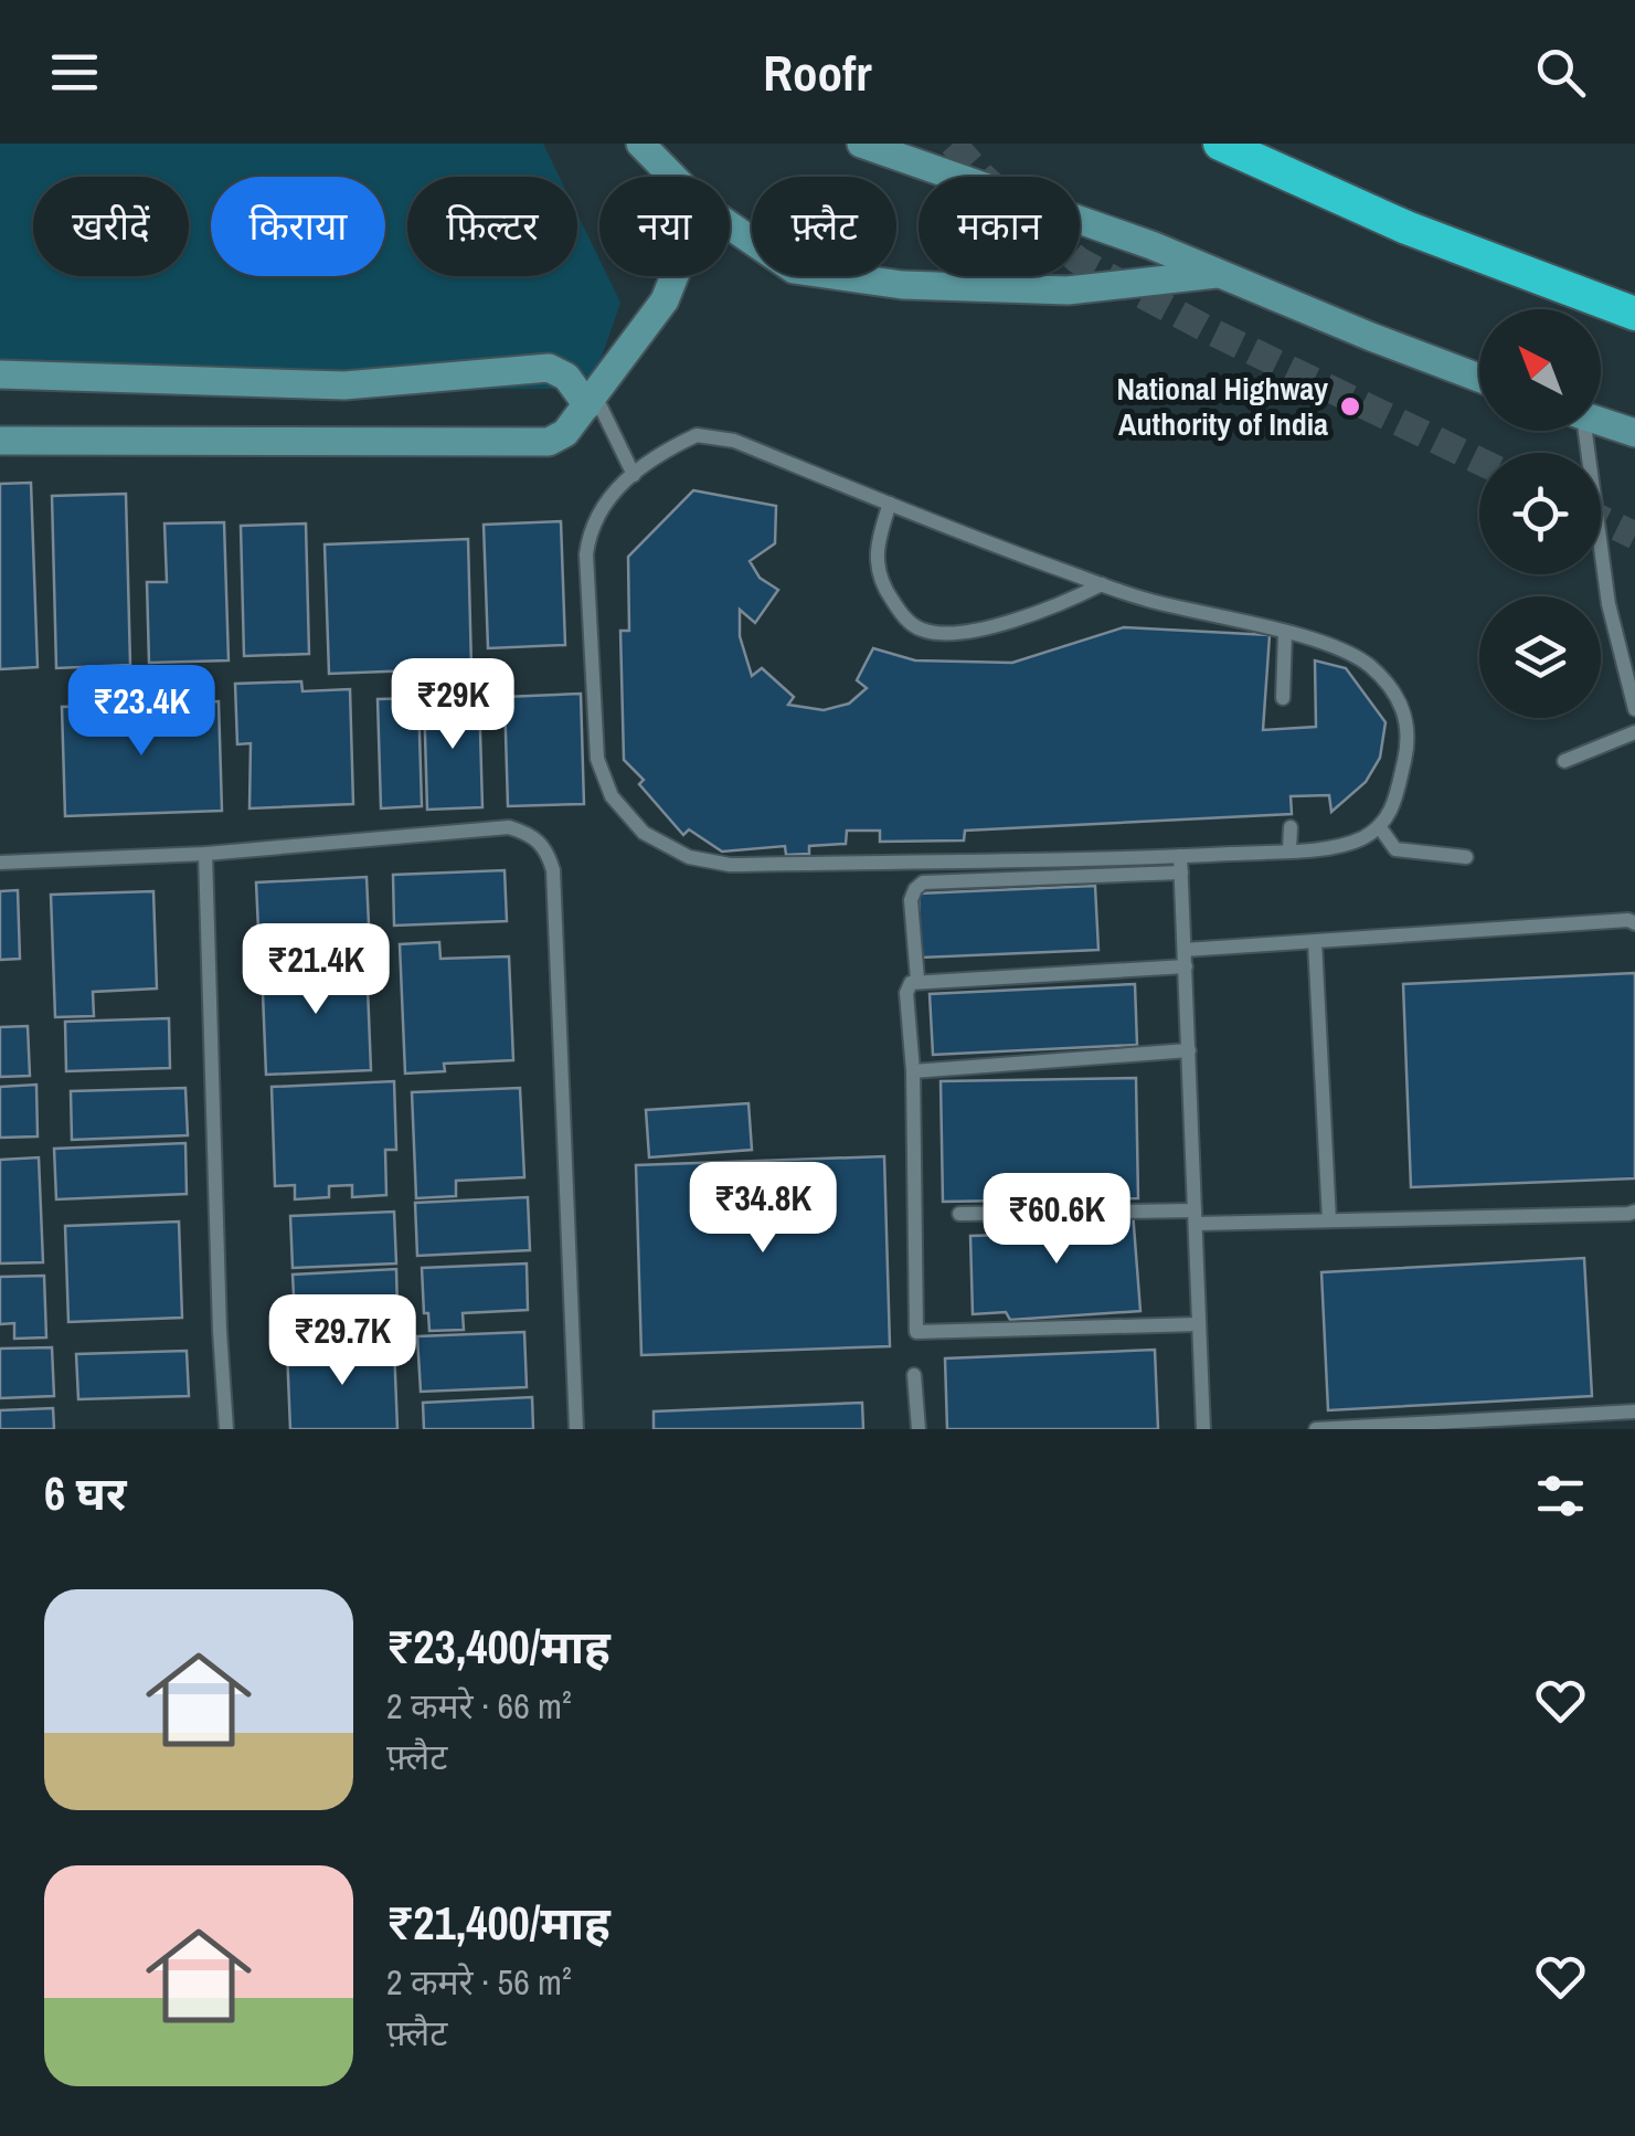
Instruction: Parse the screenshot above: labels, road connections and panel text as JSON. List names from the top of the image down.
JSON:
{
  "places": ["National Highway Authority of India"],
  "north": "top left",
  "page": {
    "header": "Roofr",
    "chip": [
      "खरीदें",
      "किराया",
      "फ़िल्टर",
      "नया",
      "फ़्लैट",
      "मकान"
    ],
    "price": [
      "₹29K",
      "₹23.4K",
      "₹21.4K",
      "₹34.8K",
      "₹60.6K",
      "₹29.7K"
    ],
    "heading": "6 घर",
    "list": [
      {
        "name": "₹23,400/माह",
        "note": "2 कमरे · 66 m² · फ़्लैट"
      },
      {
        "name": "₹21,400/माह",
        "note": "2 कमरे · 56 m² · फ़्लैट"
      }
    ]
  }
}
